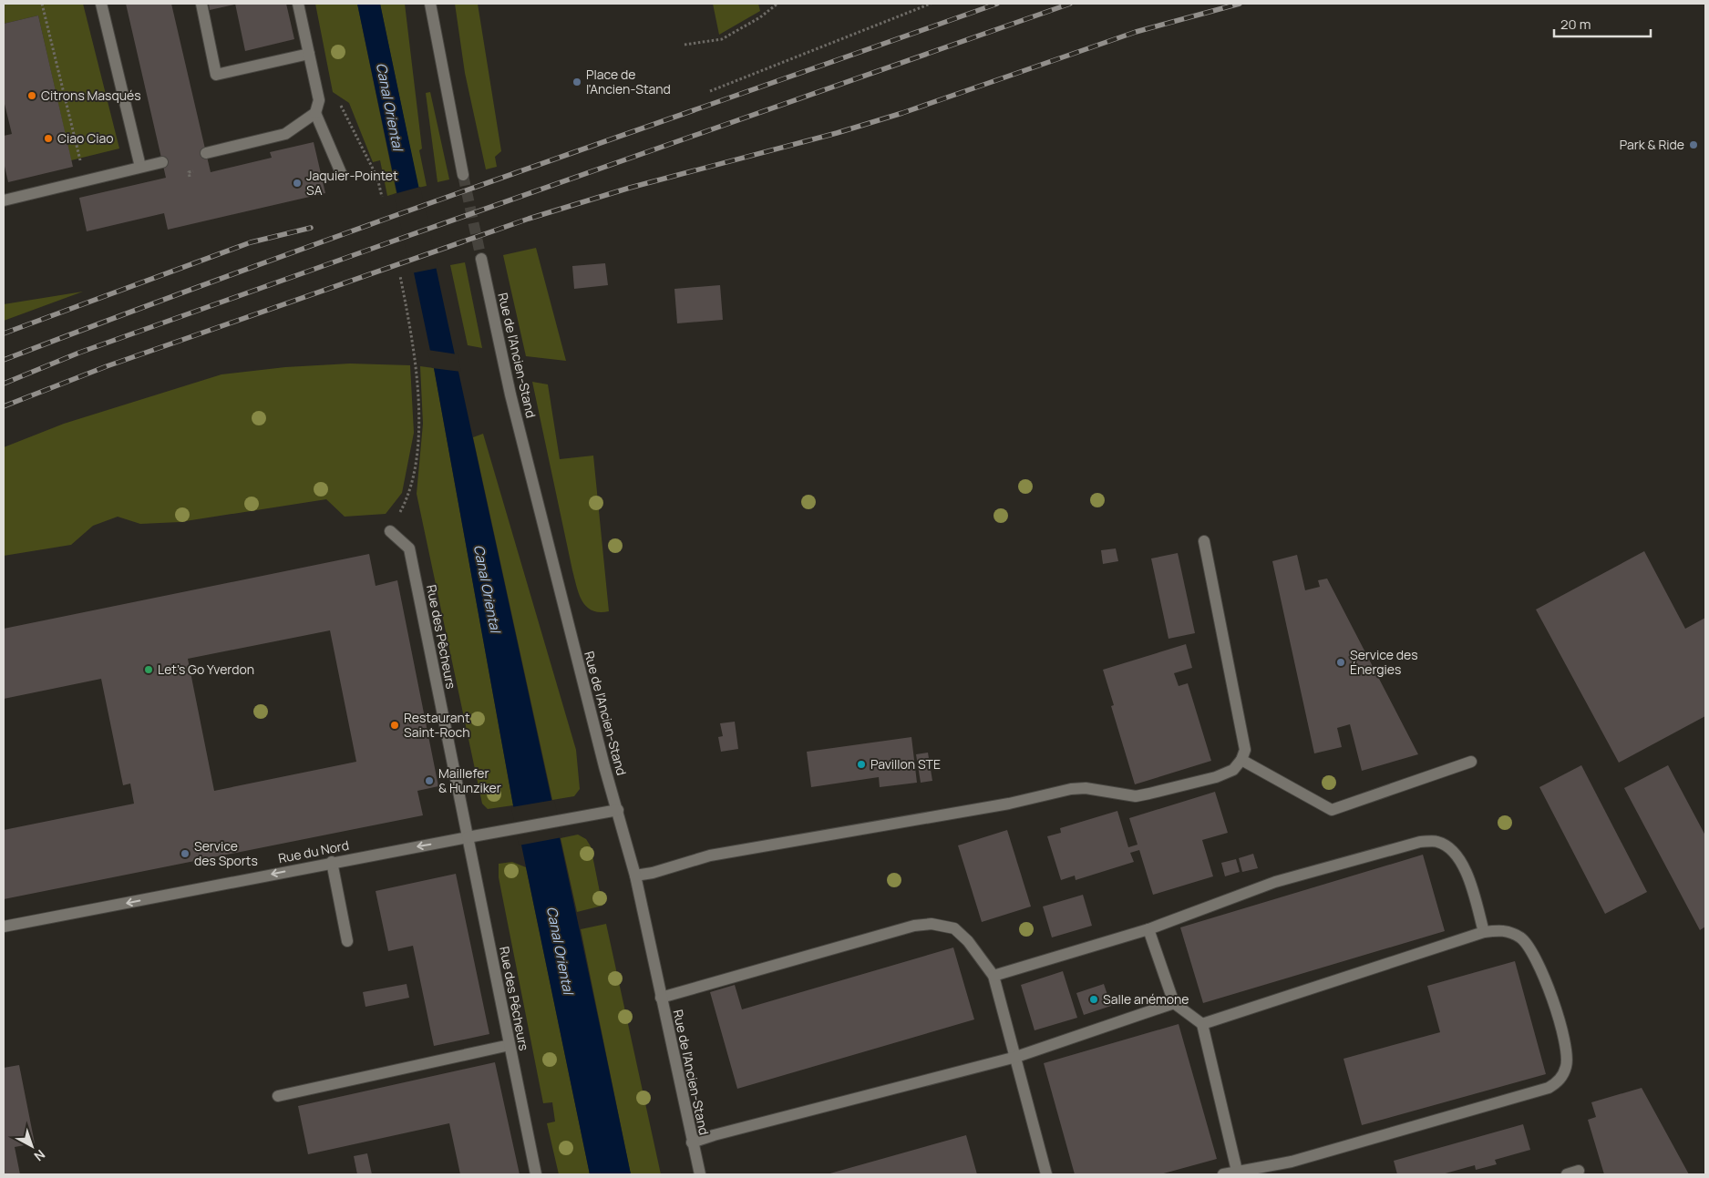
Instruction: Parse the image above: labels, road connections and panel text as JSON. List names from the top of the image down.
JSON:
{
  "streets": {
    "street": ["Rue de l'Ancien-Stand", "Rue des Pêcheurs", "Rue du Nord"]
  },
  "crossings": [
    ["Rue de l'Ancien-Stand", "Rue du Nord"],
    ["Rue des Pêcheurs", "Rue du Nord"]
  ],
  "one_way": ["Rue du Nord"],
  "water": ["Canal Oriental"],
  "places": [
    "Place de l'Ancien-Stand",
    "Citrons Masqués",
    "Ciao Ciao",
    "Park & Ride",
    "Jaquier-Pointet SA",
    "Service des Énergies",
    "Let's Go Yverdon",
    "Restaurant Saint-Roch",
    "Pavillon STE",
    "Maillefer & Hunziker",
    "Service des Sports",
    "Salle anémone"
  ],
  "scale_bar": "20 m",
  "north": "bottom right"
}
